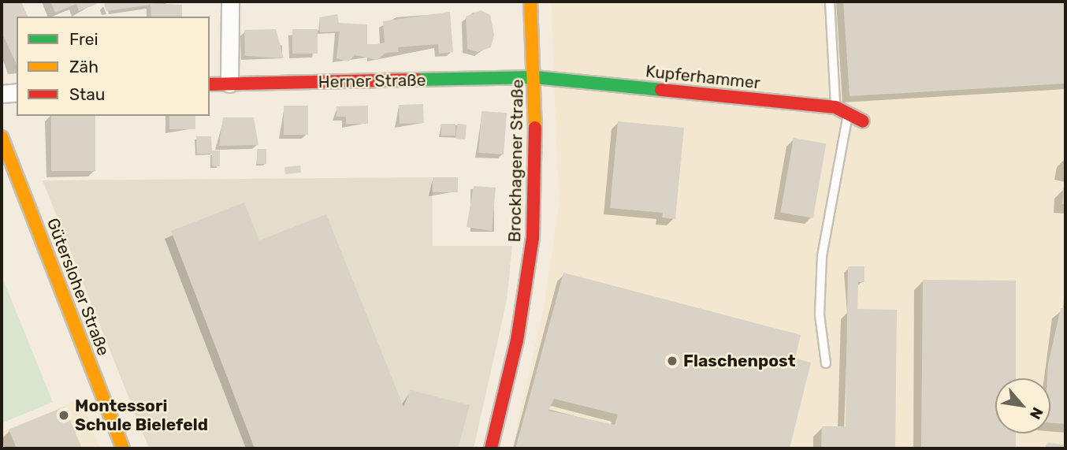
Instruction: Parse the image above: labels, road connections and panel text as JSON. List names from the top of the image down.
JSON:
{
  "streets": {
    "street": [
      "Kupferhammer",
      "Herner Straße",
      "Brockhagener Straße",
      "Gütersloher Straße"
    ]
  },
  "crossings": [
    ["Kupferhammer", "Herner Straße"],
    ["Kupferhammer", "Brockhagener Straße"],
    ["Herner Straße", "Brockhagener Straße"]
  ],
  "places": ["Flaschenpost", "Montessori Schule Bielefeld"],
  "legend": ["Frei", "Zäh", "Stau"],
  "north": "bottom right"
}
